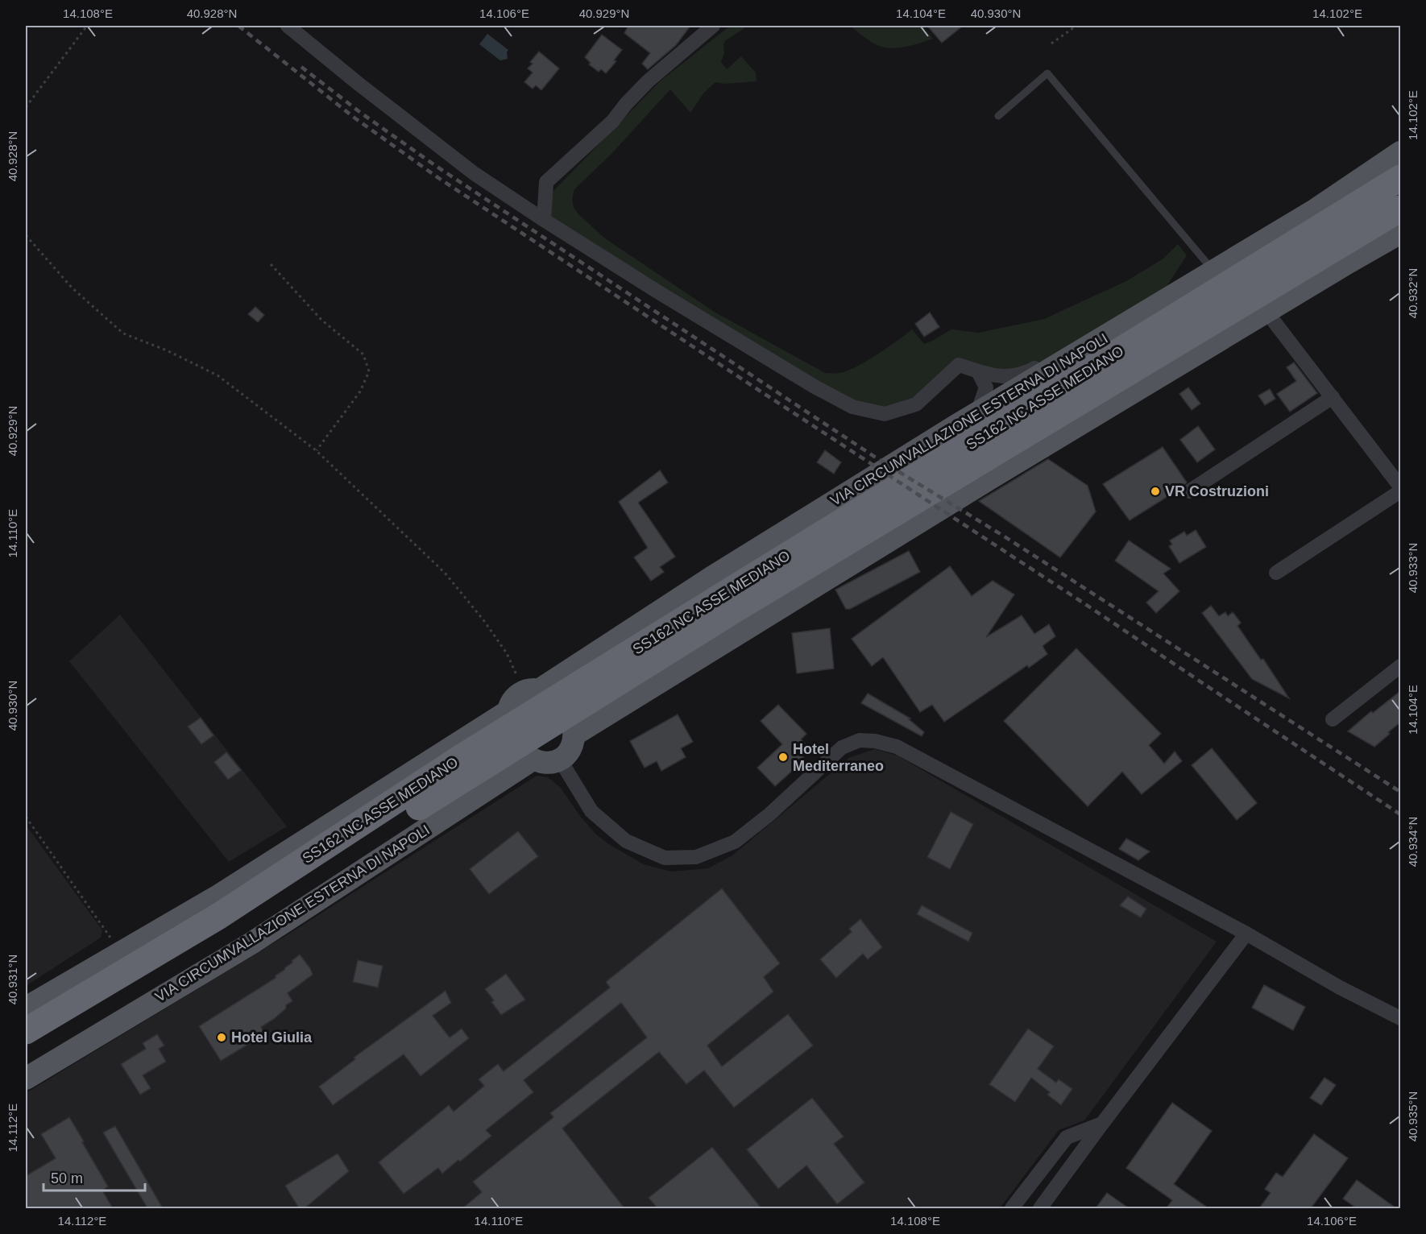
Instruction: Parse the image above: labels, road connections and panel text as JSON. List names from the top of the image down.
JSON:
{
  "streets": {
    "highway": ["SS162 NC ASSE MEDIANO"],
    "main road": ["VIA CIRCUMVALLAZIONE ESTERNA DI NAPOLI"]
  },
  "crossings": [
    ["SS162 NC ASSE MEDIANO", "VIA CIRCUMVALLAZIONE ESTERNA DI NAPOLI"]
  ],
  "places": ["VR Costruzioni", "Hotel Mediterraneo", "Hotel Giulia"],
  "scale_bar": "50 m",
  "coordinates": [
    "14.108°E",
    "40.928°N",
    "14.106°E",
    "40.929°N",
    "14.104°E",
    "40.930°N",
    "14.102°E",
    "40.932°N",
    "14.110°E",
    "40.933°N",
    "40.934°N",
    "40.931°N",
    "40.935°N",
    "14.112°E"
  ]
}
